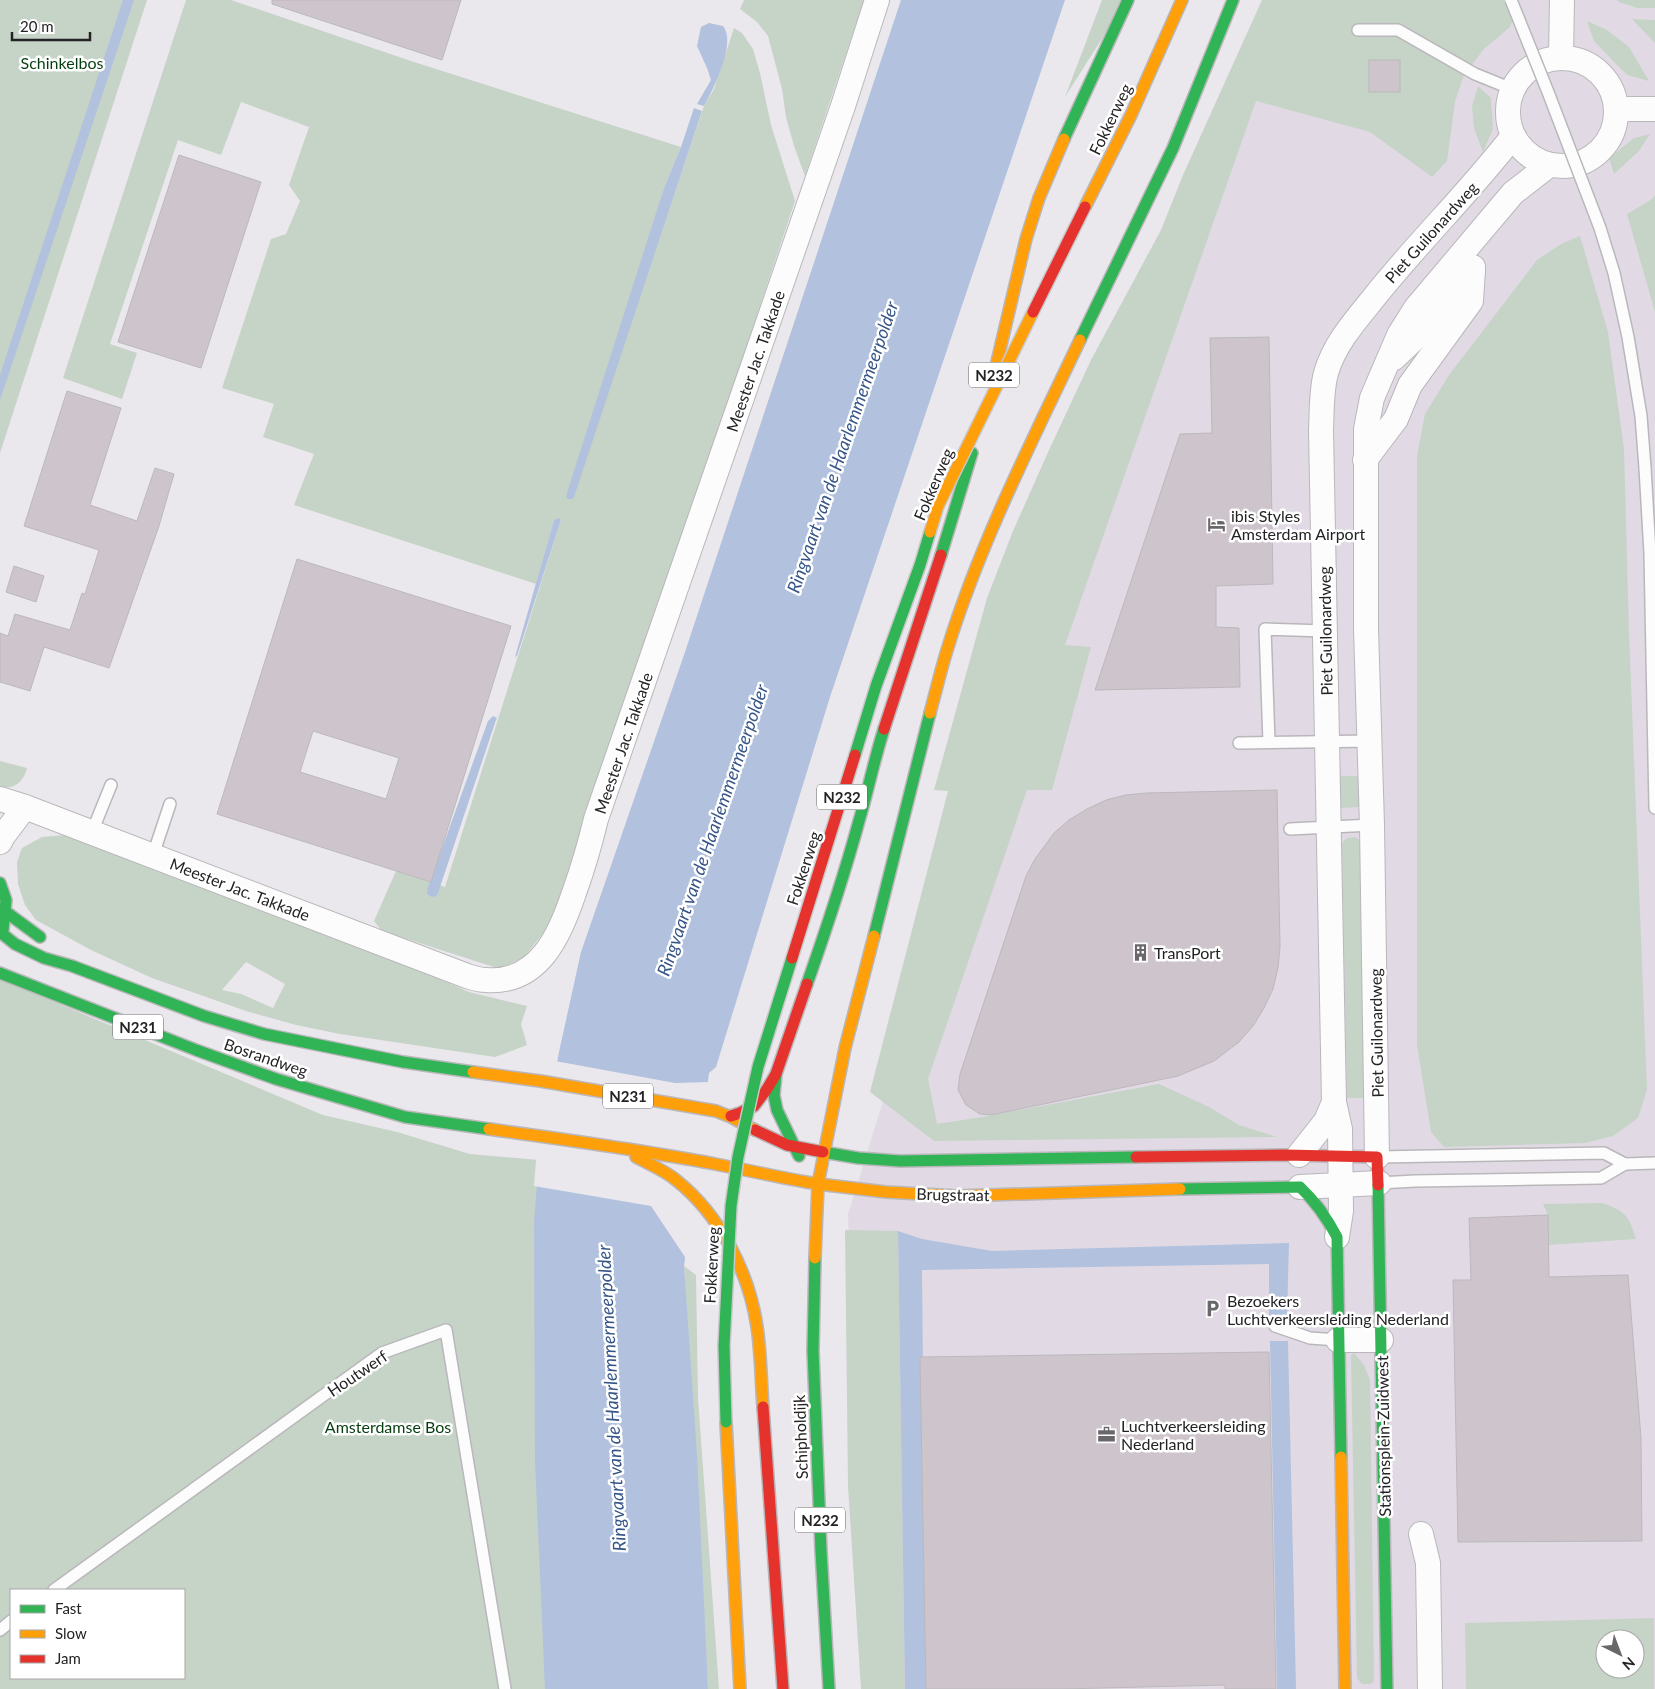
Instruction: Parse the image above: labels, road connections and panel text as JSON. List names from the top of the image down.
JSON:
{
  "streets": {
    "main road": [
      "Fokkerweg",
      "N232",
      "N231",
      "Bosrandweg",
      "Brugstraat",
      "Stationsplein-Zuidwest",
      "Schipholdijk"
    ],
    "street": ["Piet Guilonardweg", "Meester Jac. Takkade"],
    "lane": ["Houtwerf"]
  },
  "crossings": [
    ["Piet Guilonardweg", "Brugstraat"],
    ["Piet Guilonardweg", "Stationsplein-Zuidwest"],
    ["N232", "Brugstraat"],
    ["N232", "Schipholdijk"],
    ["N231", "Bosrandweg"],
    ["Bosrandweg", "Brugstraat"],
    ["Brugstraat", "Stationsplein-Zuidwest"],
    ["Brugstraat", "Schipholdijk"]
  ],
  "water": ["Ringvaart van de Haarlemmermeerpolder"],
  "parks": ["Schinkelbos", "Amsterdamse Bos"],
  "places": {
    "hotel": ["ibis Styles Amsterdam Airport"],
    "building": ["TransPort"],
    "parking": ["Bezoekers Luchtverkeersleiding Nederland"],
    "office": ["Luchtverkeersleiding Nederland"]
  },
  "legend": ["Fast", "Slow", "Jam"],
  "scale_bar": "20 m",
  "north": "bottom right"
}
